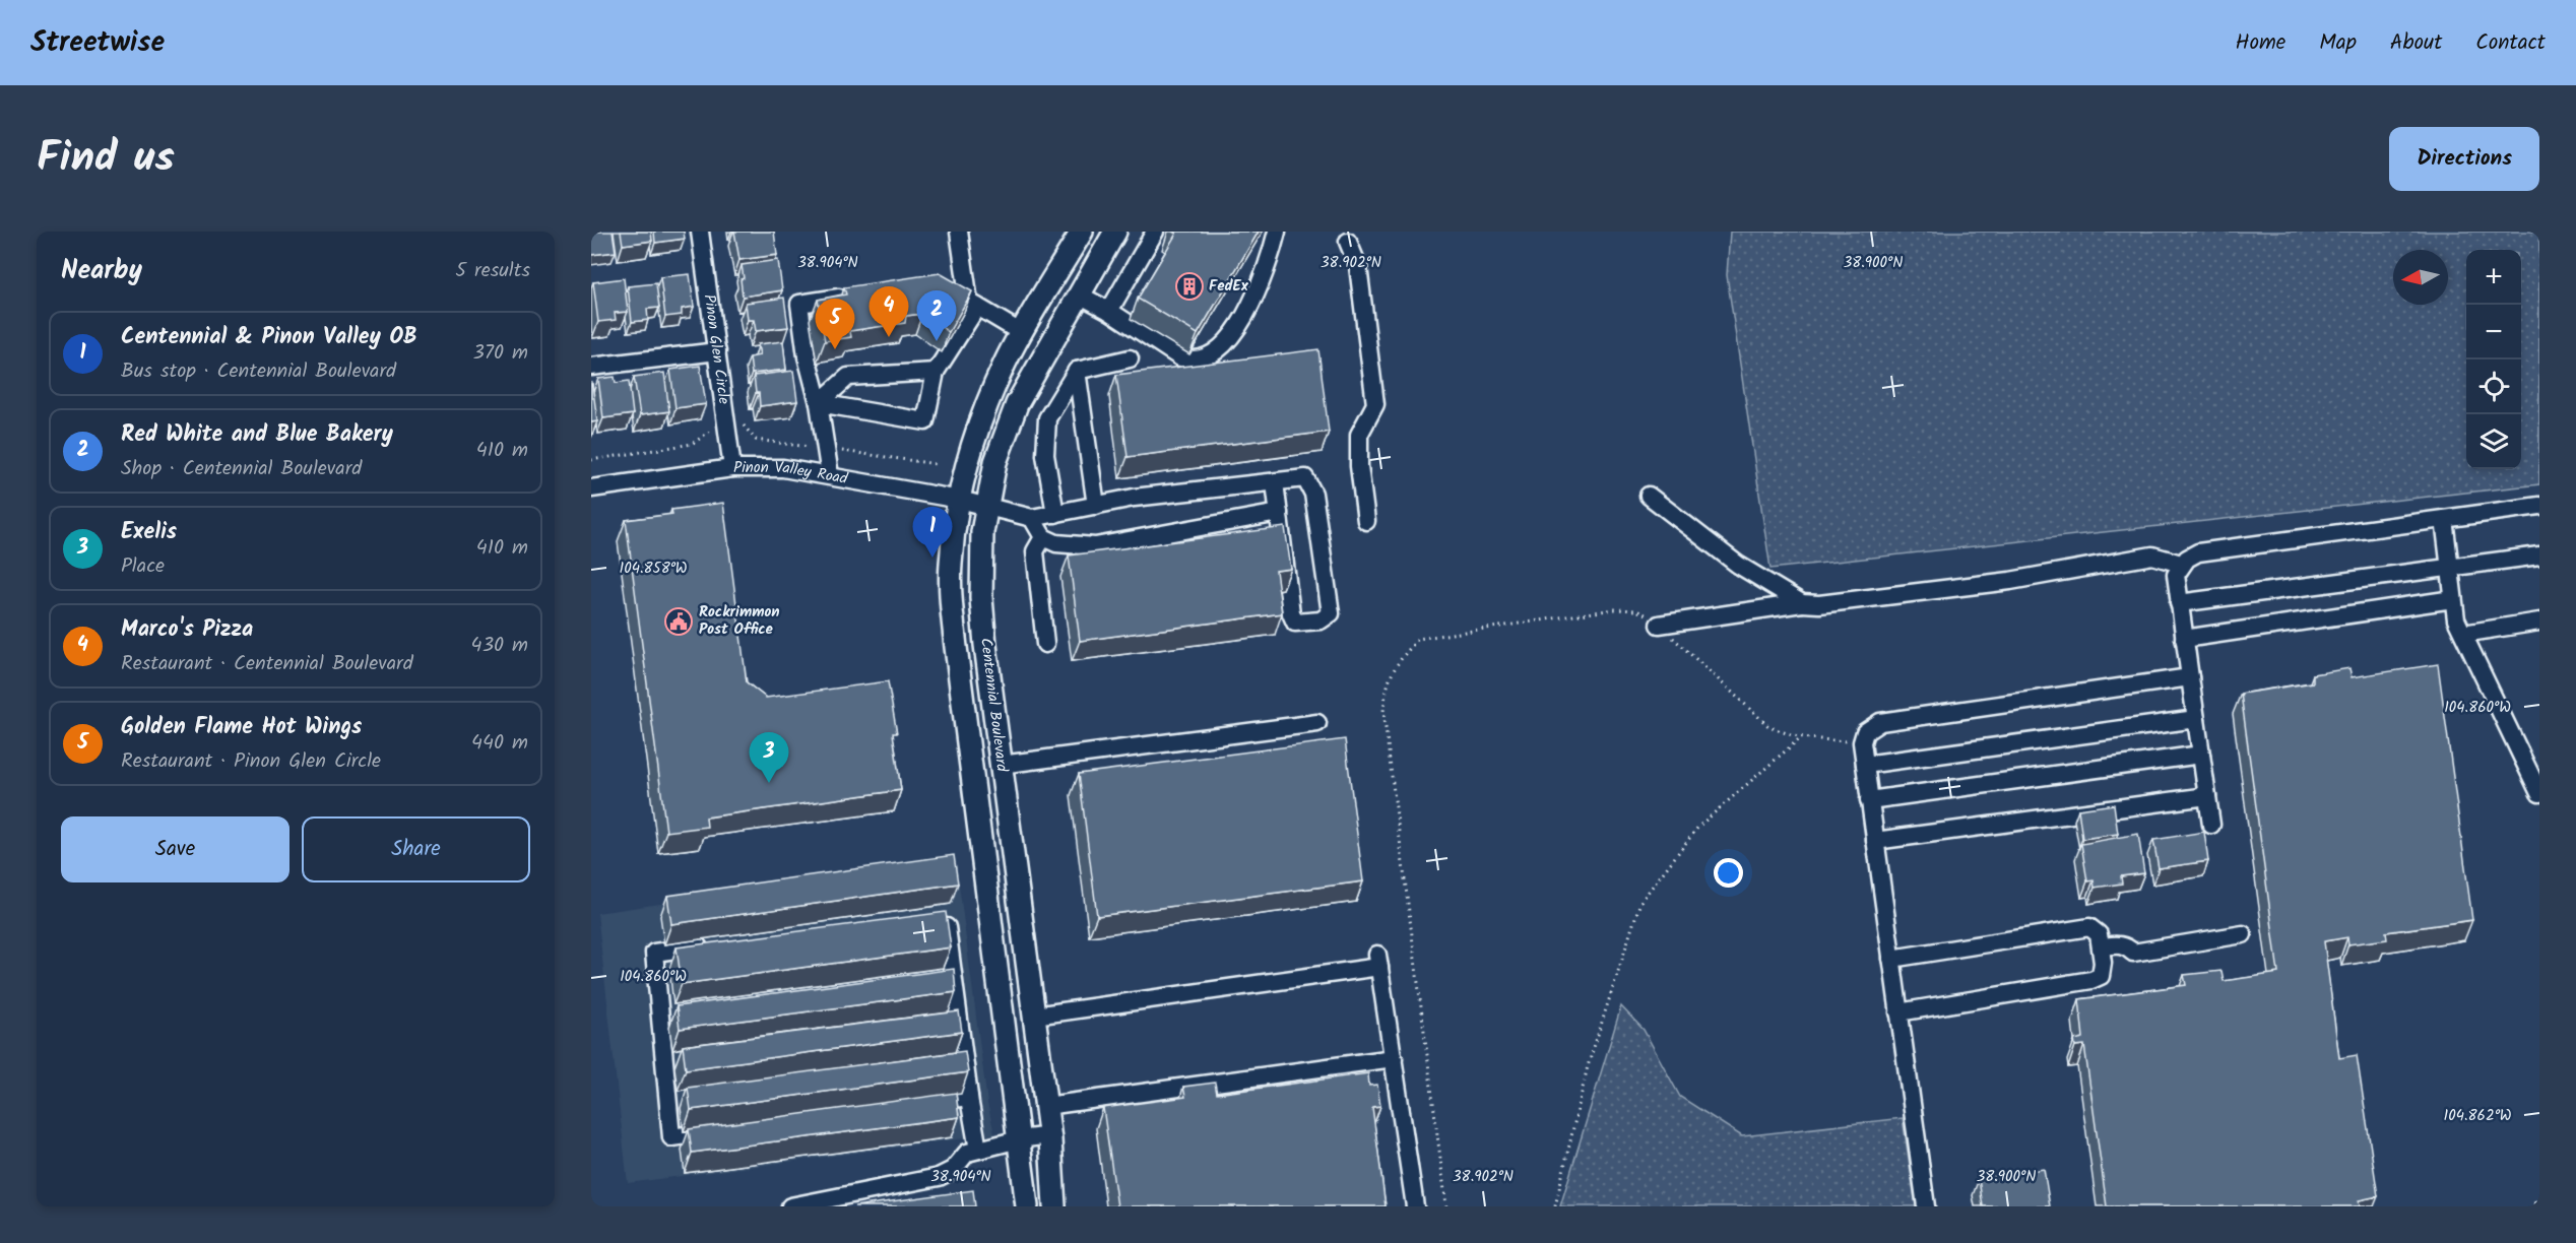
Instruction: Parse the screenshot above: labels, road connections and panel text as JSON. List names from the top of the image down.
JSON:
{
  "streets": {
    "main road": ["Centennial Boulevard"],
    "street": ["Pinon Glen Circle", "Pinon Valley Road"]
  },
  "crossings": [
    ["Pinon Glen Circle", "Pinon Valley Road"],
    ["Pinon Valley Road", "Centennial Boulevard"]
  ],
  "places": {
    "building": ["FedEx"],
    "public building": ["Rockrimmon Post Office"]
  },
  "north": "left",
  "page": {
    "header": "Streetwise",
    "nav": [
      "Home",
      "Map",
      "About",
      "Contact"
    ],
    "title": "Find us",
    "buttons": [
      "Directions",
      ["Save", "Share"]
    ],
    "heading": ["Nearby", "5 results"],
    "map_buttons": ["+", "−"],
    "pins": [
      "4",
      "2",
      "5",
      "1",
      "3"
    ],
    "list": [
      {
        "mark": "1",
        "name": "Centennial & Pinon Valley OB",
        "note": "Bus stop · Centennial Boulevard",
        "value": "370 m"
      },
      {
        "mark": "2",
        "name": "Red White and Blue Bakery",
        "note": "Shop · Centennial Boulevard",
        "value": "410 m"
      },
      {
        "mark": "3",
        "name": "Exelis",
        "note": "Place",
        "value": "410 m"
      },
      {
        "mark": "4",
        "name": "Marco's Pizza",
        "note": "Restaurant · Centennial Boulevard",
        "value": "430 m"
      },
      {
        "mark": "5",
        "name": "Golden Flame Hot Wings",
        "note": "Restaurant · Pinon Glen Circle",
        "value": "440 m"
      }
    ]
  },
  "coordinates": [
    "38.904°N",
    "38.902°N",
    "38.900°N",
    "104.858°W",
    "104.860°W",
    "104.862°W"
  ]
}
